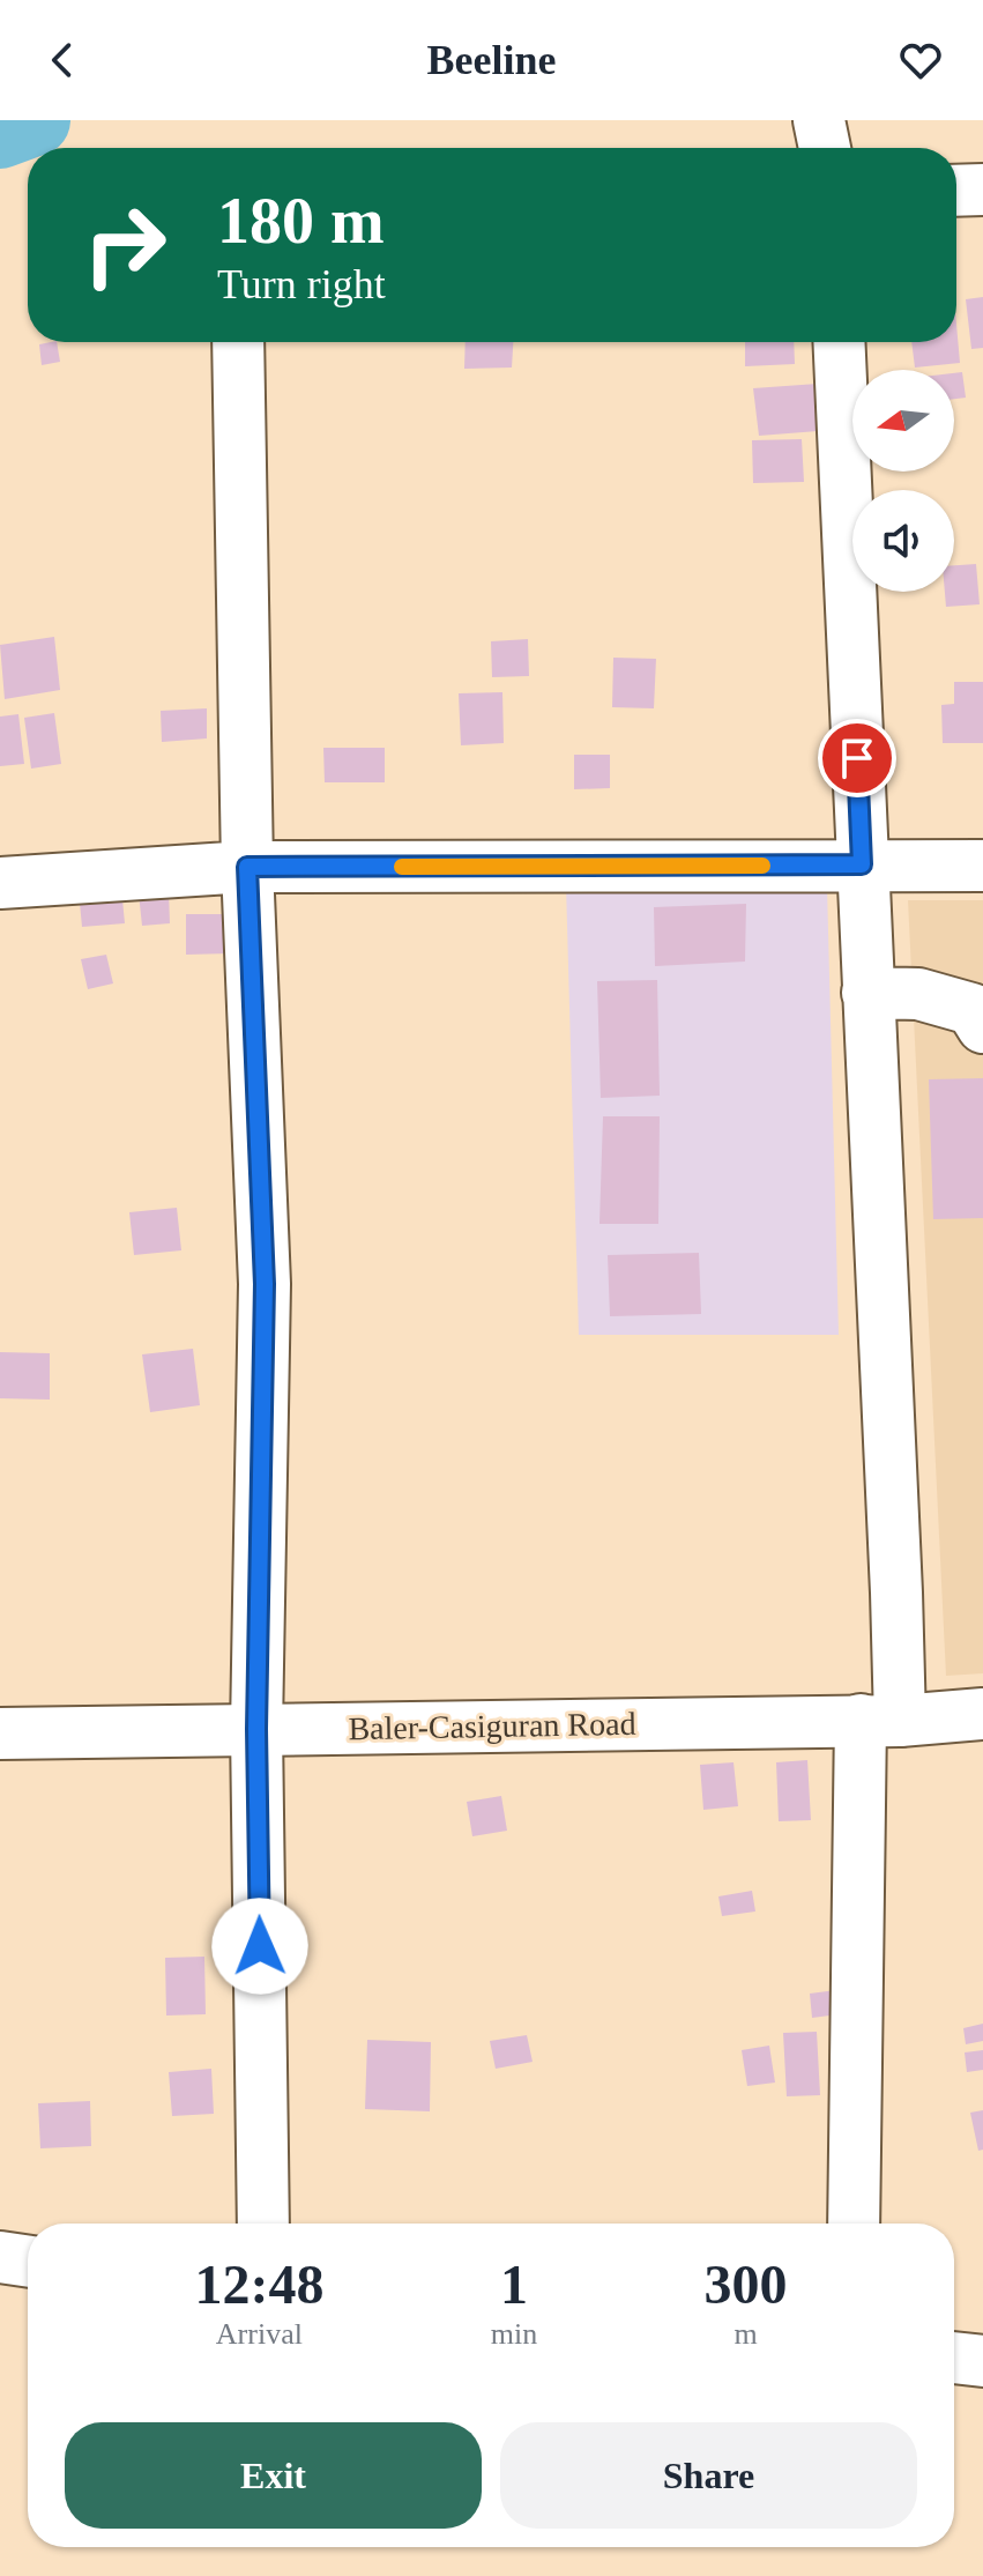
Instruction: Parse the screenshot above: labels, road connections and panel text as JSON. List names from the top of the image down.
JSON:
{
  "streets": {
    "street": ["Baler-Casiguran Road"]
  },
  "north": "left",
  "page": {
    "header": "Beeline",
    "turn": ["180 m", "Turn right"],
    "eta": [
      "12:48",
      "Arrival",
      "1",
      "min",
      "300",
      "m"
    ],
    "buttons": ["Exit", "Share"]
  }
}
